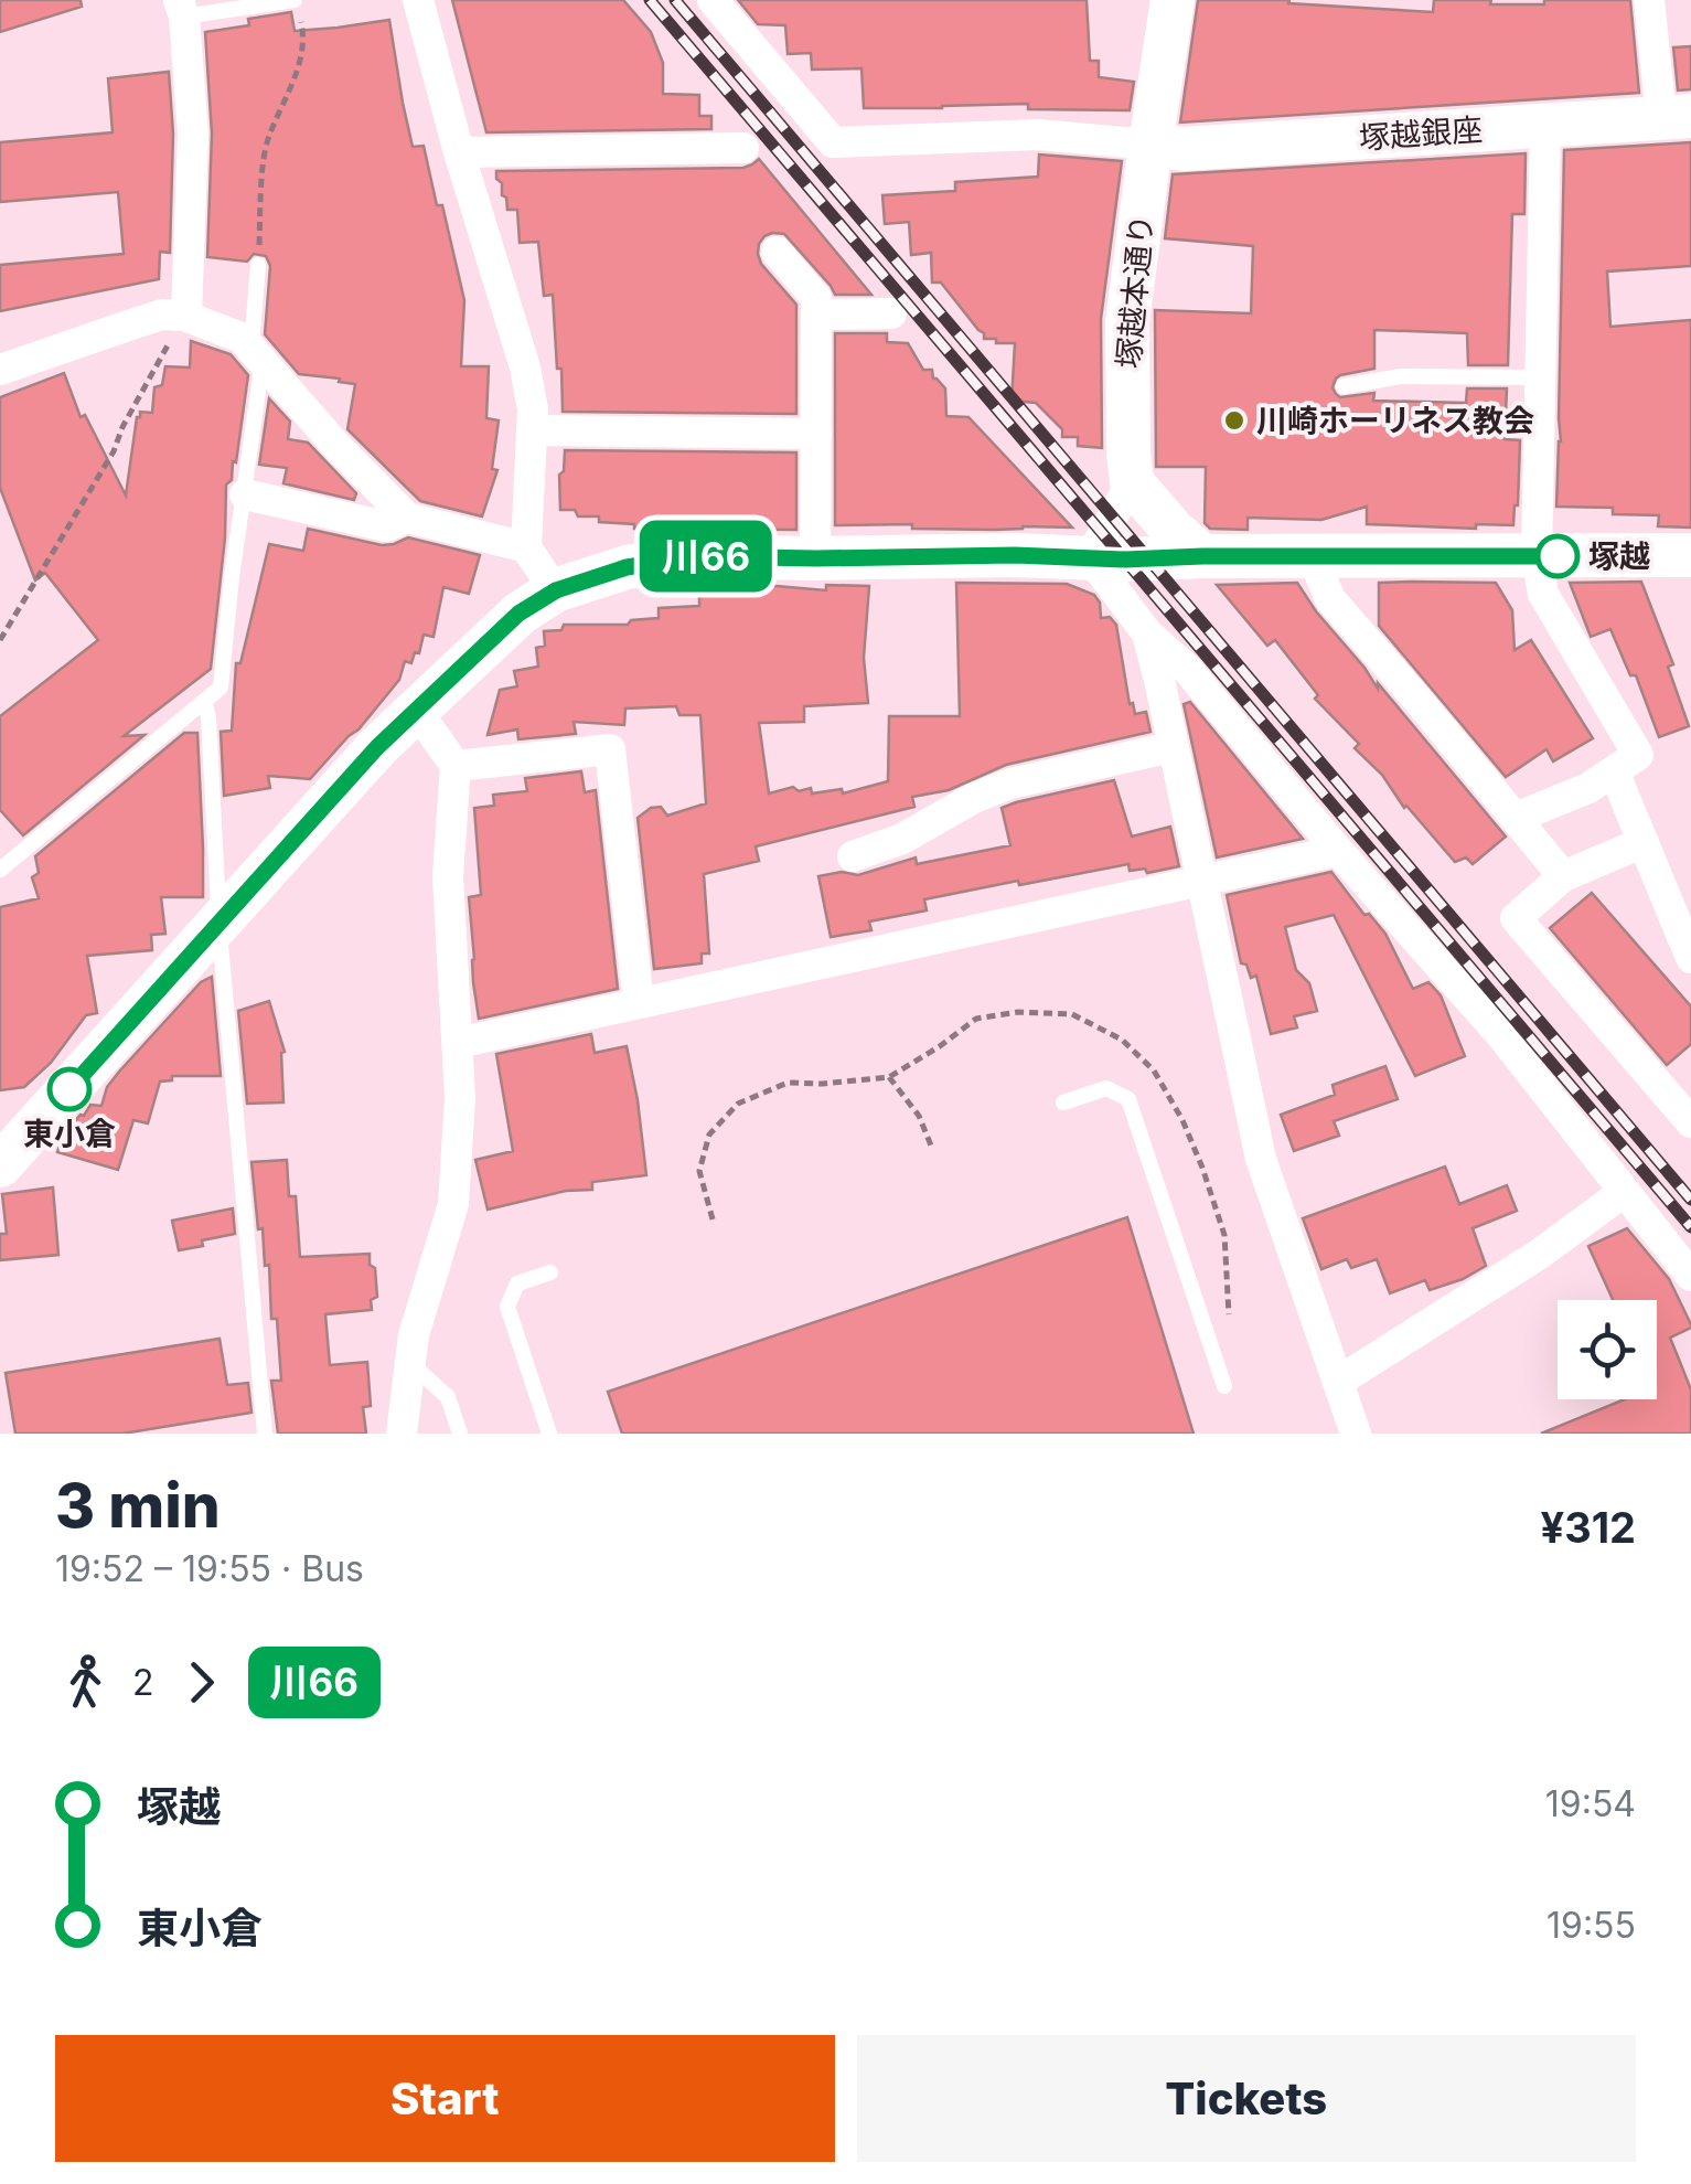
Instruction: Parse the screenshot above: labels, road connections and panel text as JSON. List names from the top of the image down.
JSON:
{
  "streets": {
    "street": ["塚越銀座", "塚越本通り"]
  },
  "crossings": [
    ["塚越銀座", "塚越本通り"]
  ],
  "places": ["川崎ホーリネス教会", "塚越", "東小倉"],
  "lines": ["bus line 川66"],
  "page": {
    "on_map": "川66",
    "heading": ["3 min", "19:52 – 19:55 · Bus", "¥312"],
    "legs": ["2", "川66"],
    "list": [
      {
        "name": "塚越",
        "value": "19:54"
      },
      {
        "name": "東小倉",
        "value": "19:55"
      }
    ],
    "buttons": ["Start", "Tickets"]
  }
}
